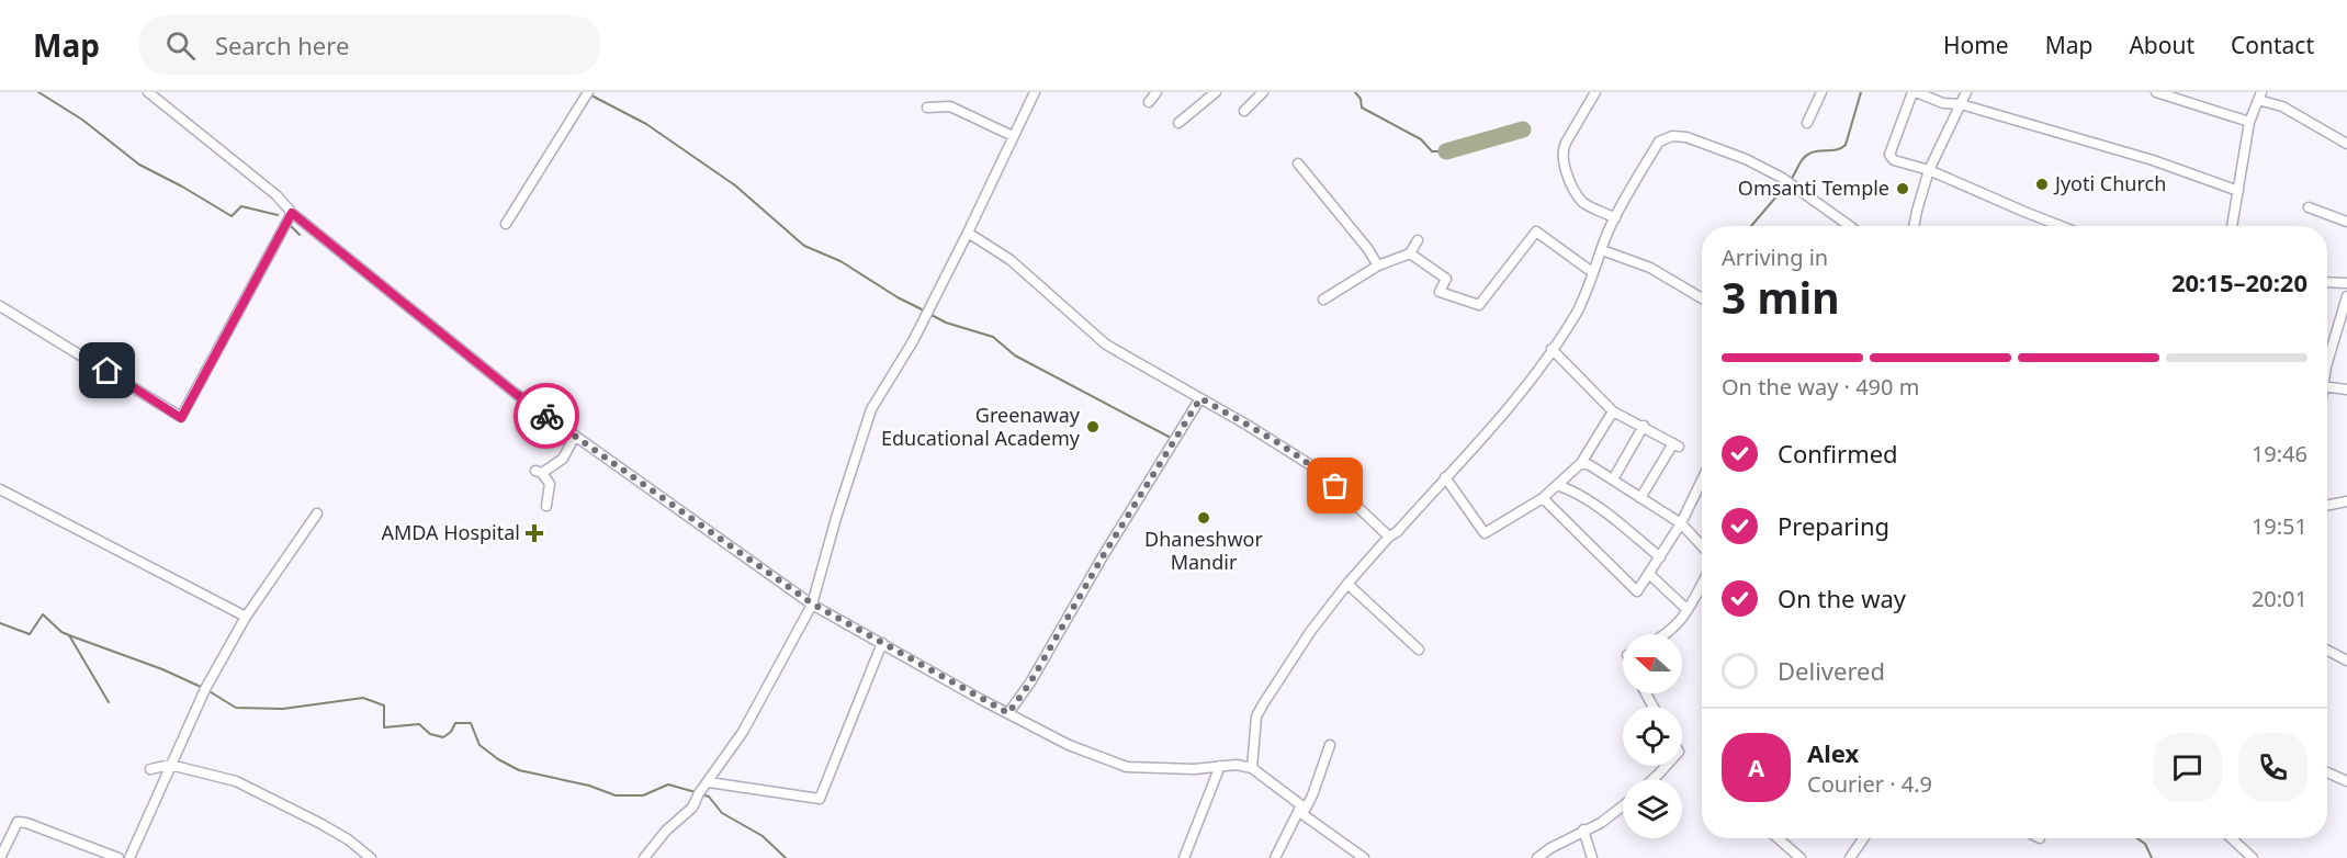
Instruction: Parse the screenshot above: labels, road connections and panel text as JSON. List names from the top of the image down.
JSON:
{
  "places": {
    "other": [
      "Jyoti Church",
      "Omsanti Temple",
      "Greenaway Educational Academy",
      "Dhaneshwor Mandir"
    ],
    "health": ["AMDA Hospital"]
  },
  "north": "left",
  "page": {
    "header": "Map",
    "search": "Search here",
    "nav": [
      "Home",
      "Map",
      "About",
      "Contact"
    ],
    "heading": ["3 min", "Arriving in", "20:15–20:20"],
    "panel": ["Alex", "Courier · 4.9"],
    "bar": "On the way · 490 m",
    "list": [
      ["Confirmed", "19:46"],
      ["Preparing", "19:51"],
      ["On the way", "20:01"],
      "Delivered"
    ],
    "round": "A"
  }
}
